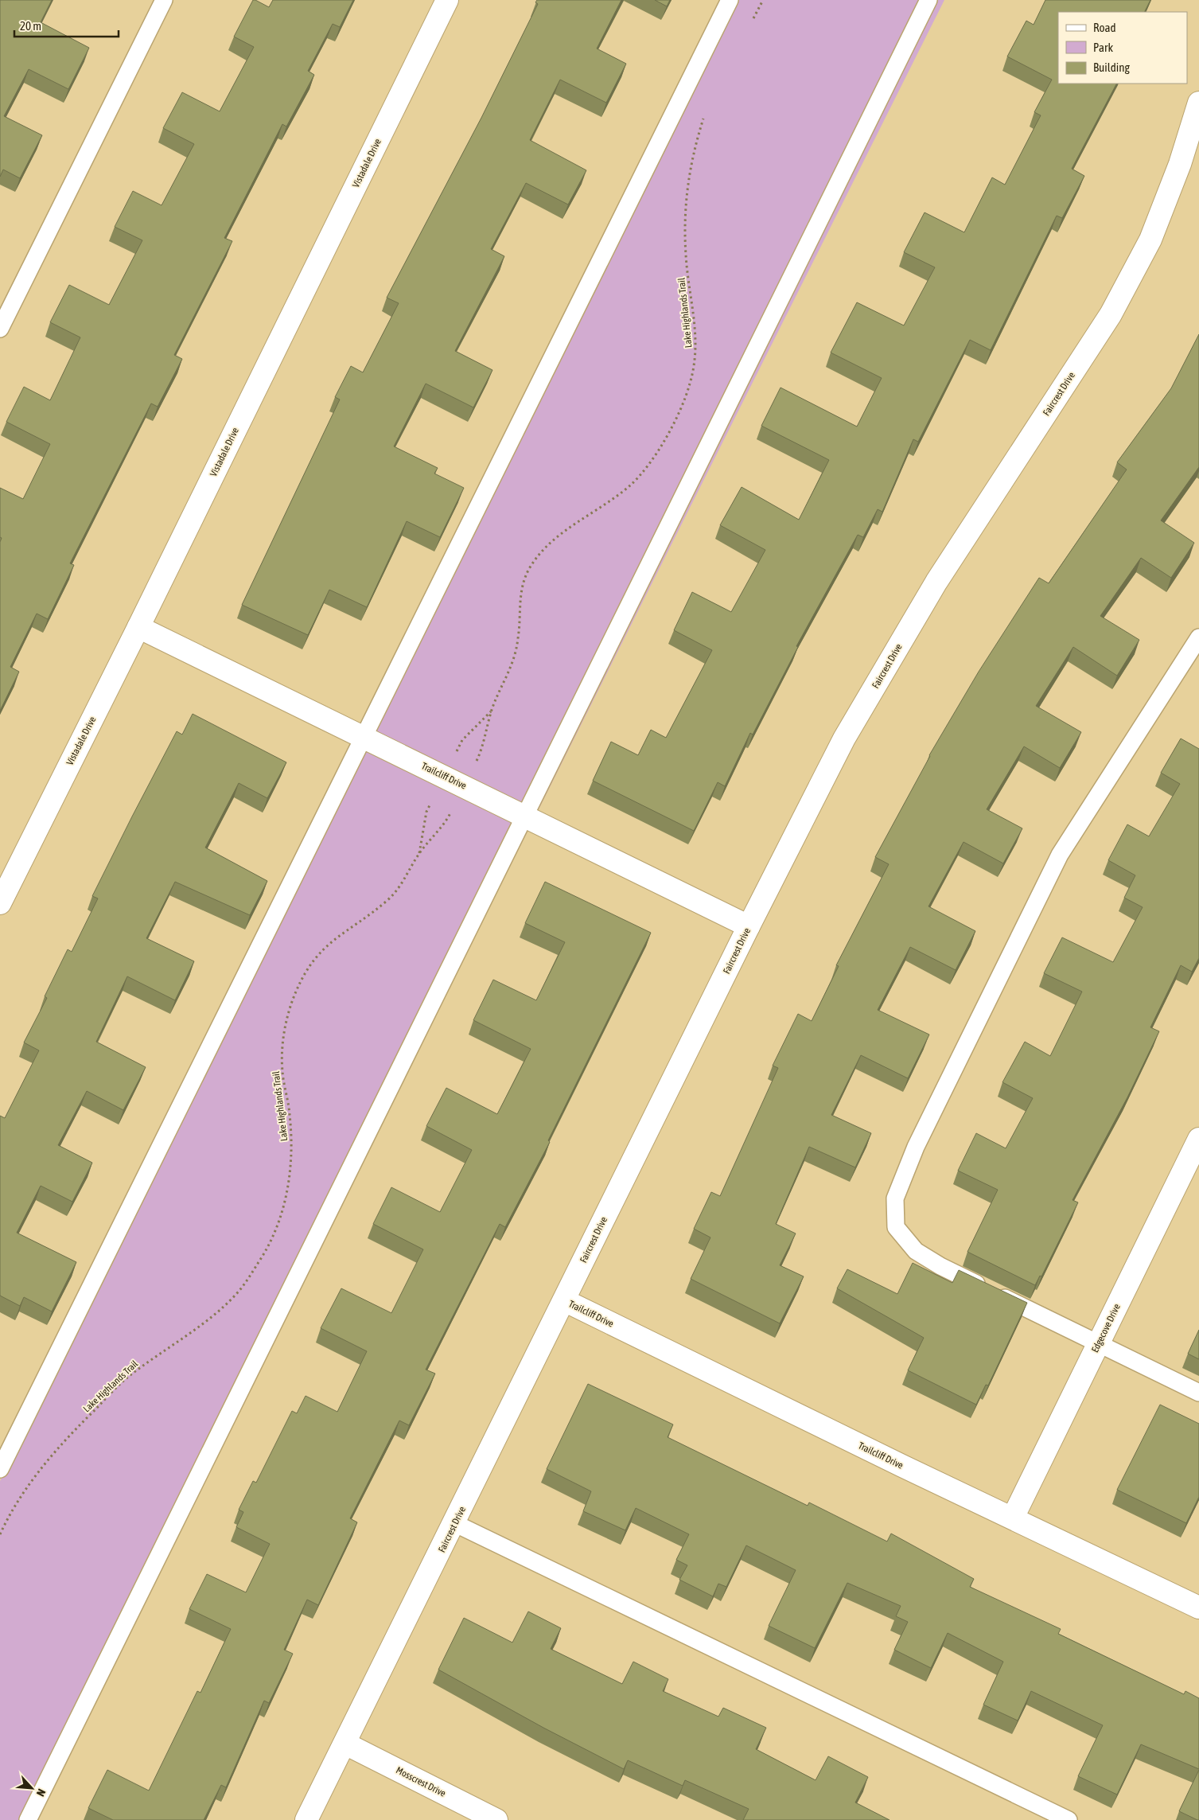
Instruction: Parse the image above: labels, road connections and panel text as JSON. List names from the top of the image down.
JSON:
{
  "streets": {
    "street": [
      "Vistadale Drive",
      "Faircrest Drive",
      "Trailcliff Drive",
      "Edgecove Drive",
      "Mosscrest Drive"
    ],
    "path": ["Lake Highlands Trail"]
  },
  "crossings": [
    ["Vistadale Drive", "Trailcliff Drive"],
    ["Faircrest Drive", "Trailcliff Drive"],
    ["Faircrest Drive", "Mosscrest Drive"],
    ["Trailcliff Drive", "Edgecove Drive"]
  ],
  "legend": ["Road", "Park", "Building"],
  "scale_bar": "20 m",
  "north": "bottom right"
}
